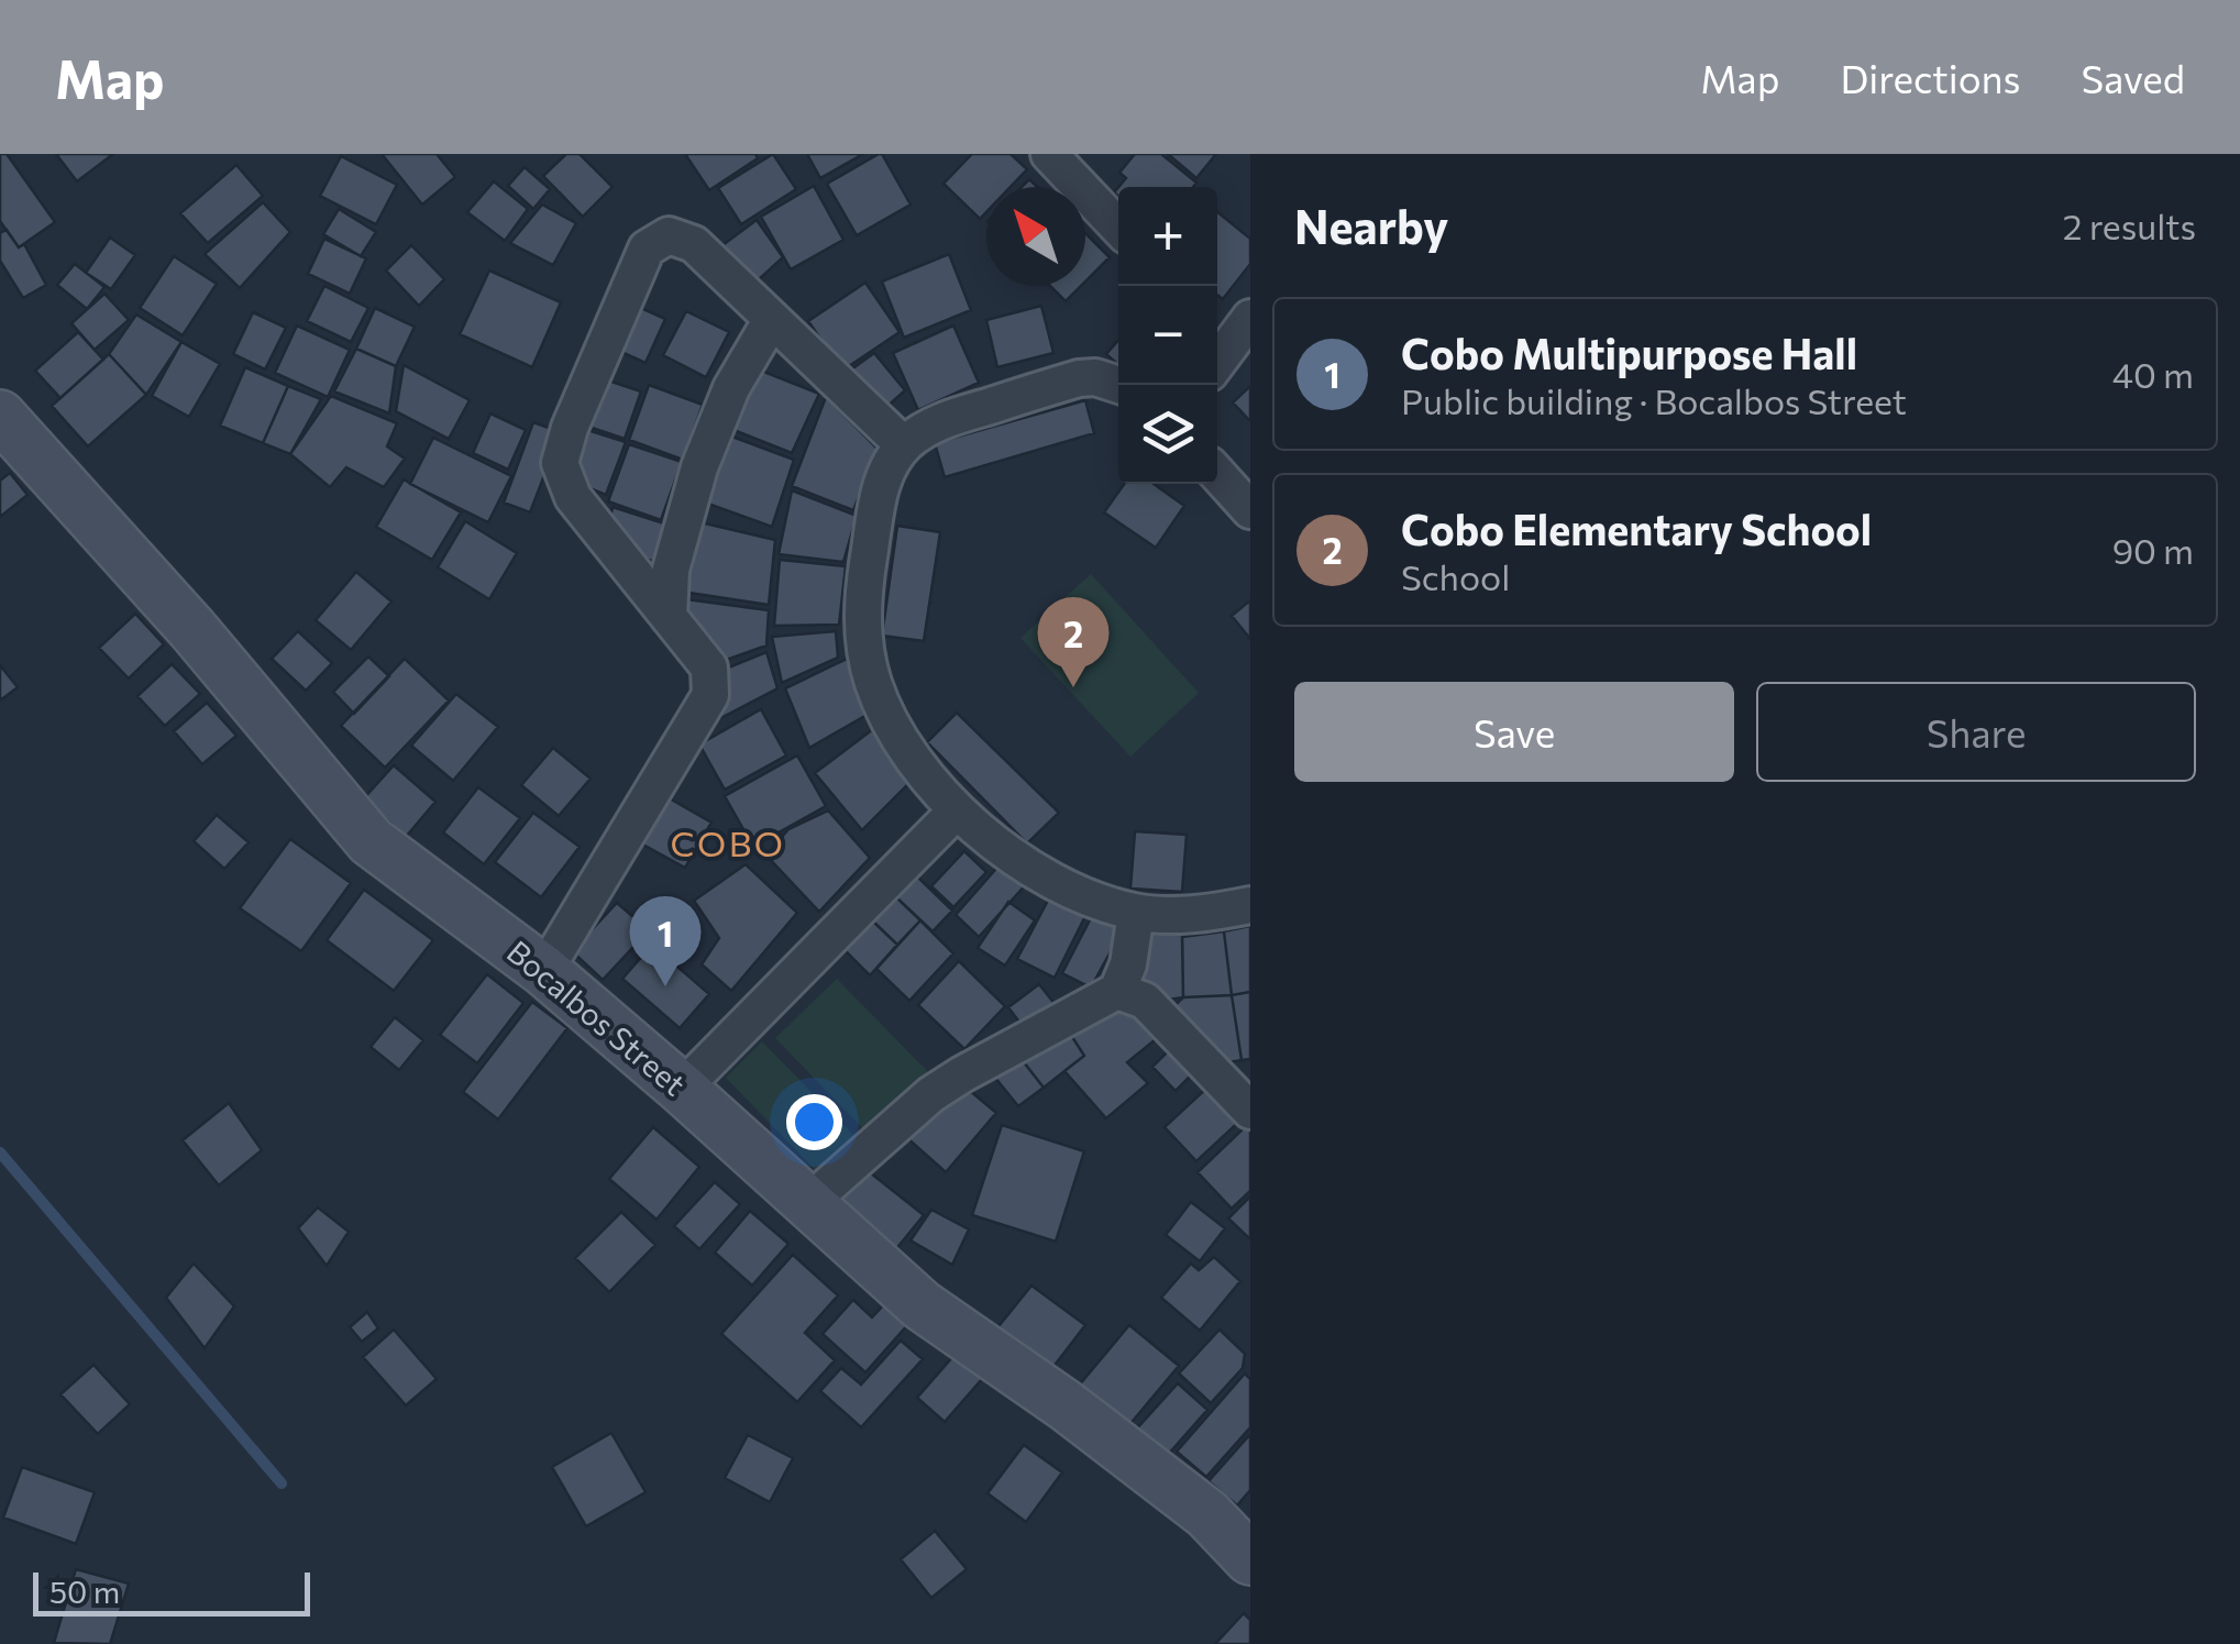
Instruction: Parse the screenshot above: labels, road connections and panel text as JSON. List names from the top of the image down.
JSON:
{
  "streets": {
    "street": ["Bocalbos Street"]
  },
  "districts": ["COBO"],
  "scale_bar": "50 m",
  "north": "top left",
  "page": {
    "header": "Map",
    "nav": ["Map", "Directions", "Saved"],
    "heading": ["Nearby", "2 results"],
    "map_buttons": ["+", "−"],
    "list": [
      {
        "mark": "1",
        "name": "Cobo Multipurpose Hall",
        "note": "Public building · Bocalbos Street",
        "value": "40 m"
      },
      {
        "mark": "2",
        "name": "Cobo Elementary School",
        "note": "School",
        "value": "90 m"
      }
    ],
    "pins": ["2", "1"],
    "buttons": ["Save", "Share"],
    "scale": "50 m"
  }
}
